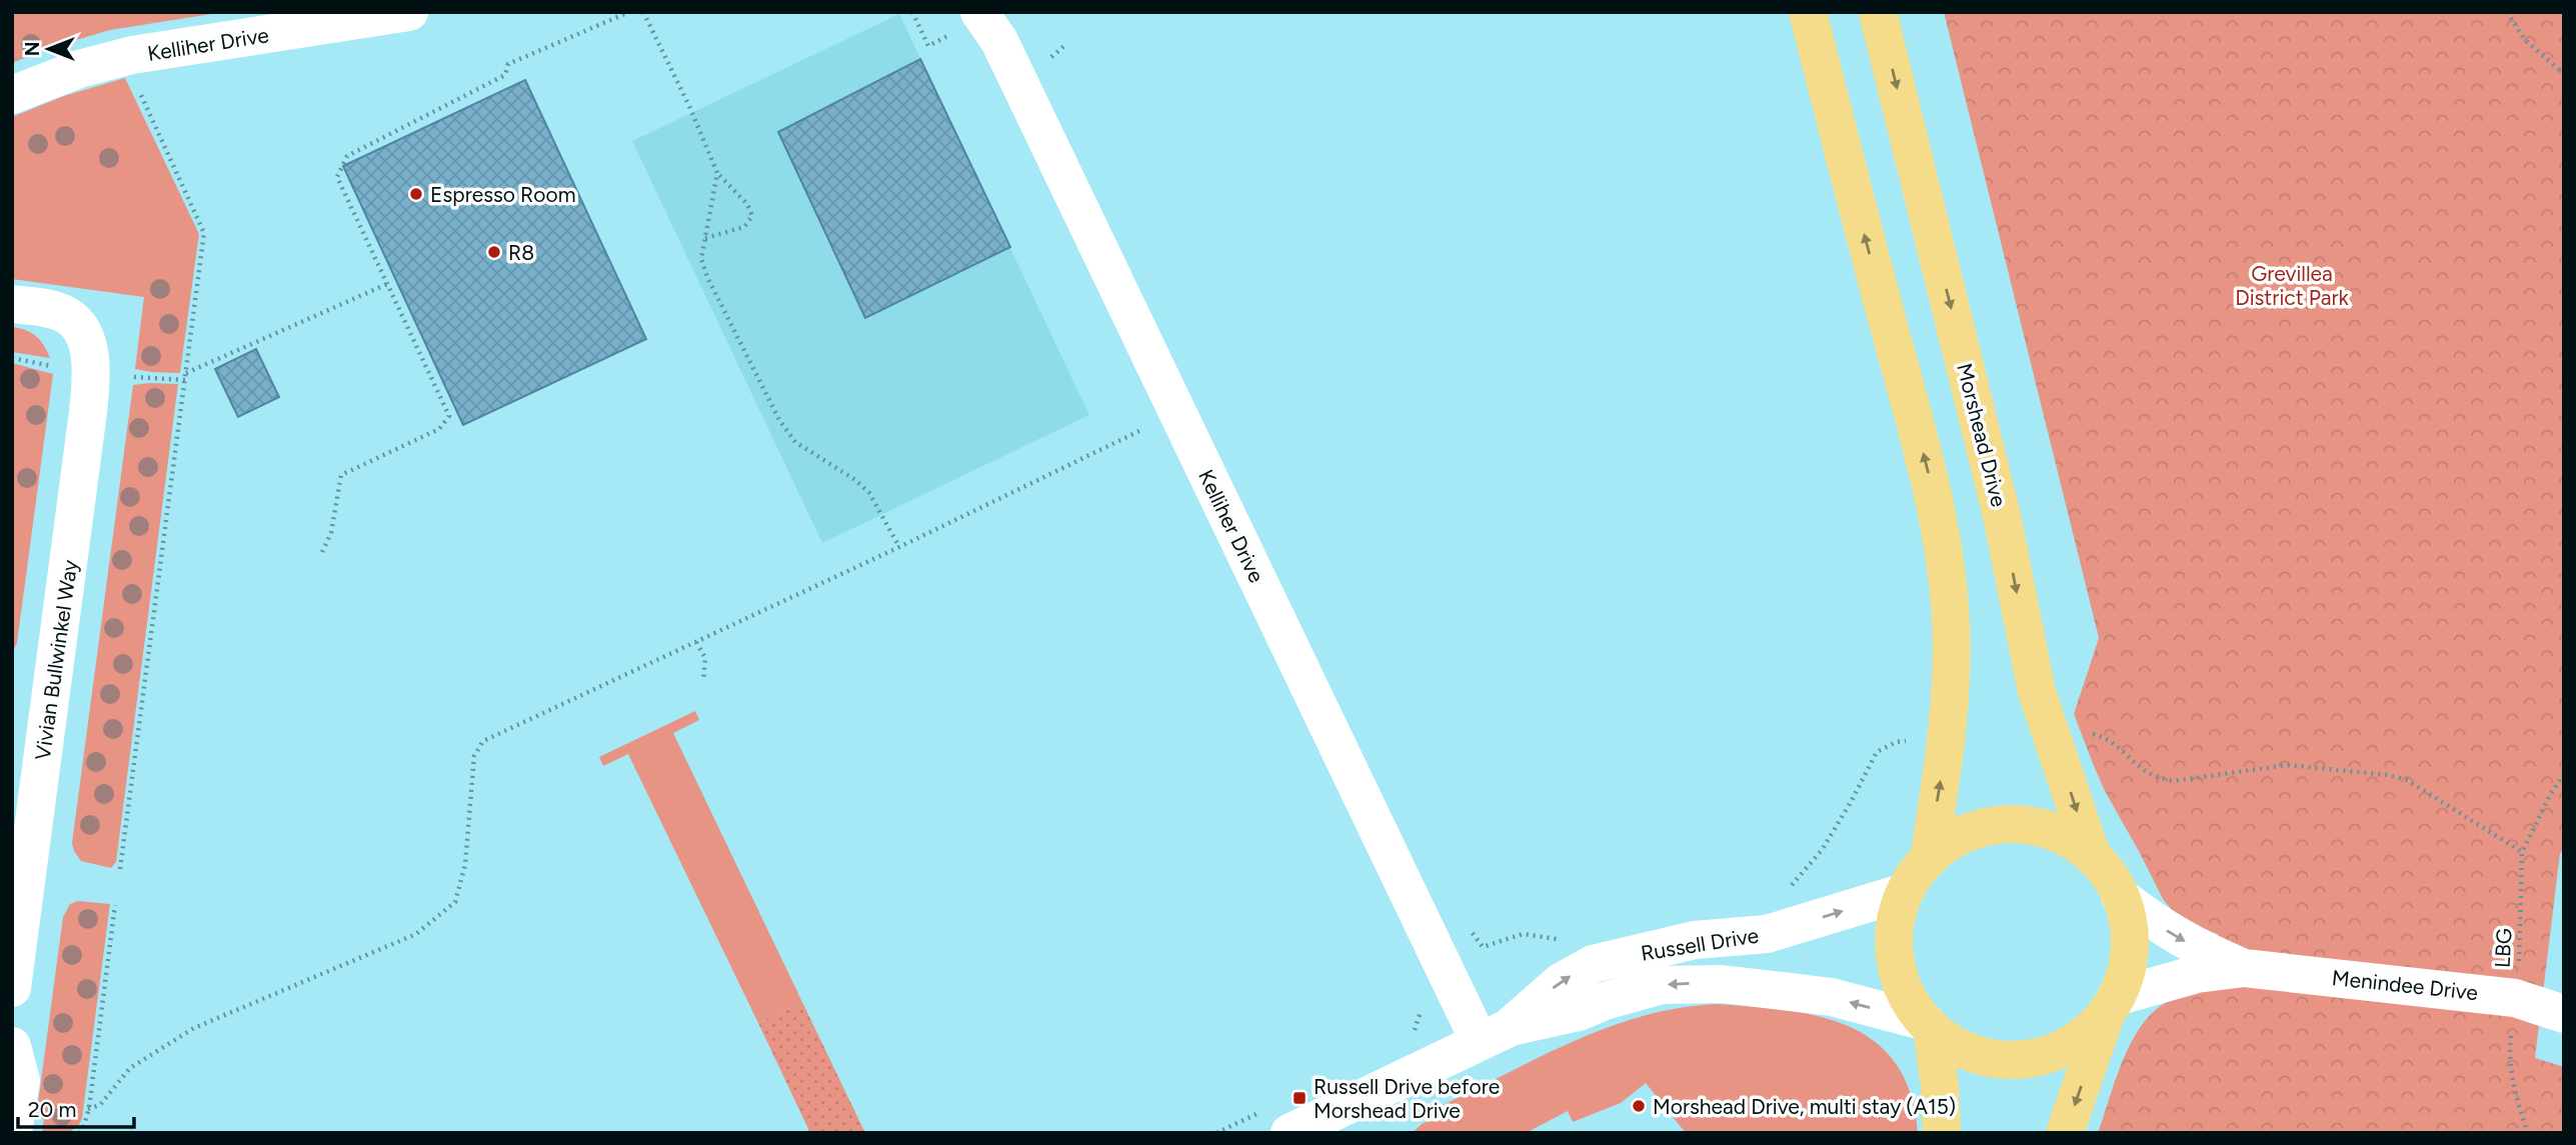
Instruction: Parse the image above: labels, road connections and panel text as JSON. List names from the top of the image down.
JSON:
{
  "streets": {
    "main road": ["Morshead Drive"],
    "street": [
      "Kelliher Drive",
      "Vivian Bullwinkel Way",
      "Russell Drive",
      "Menindee Drive"
    ],
    "path": ["LBG"]
  },
  "crossings": [
    ["Kelliher Drive", "Russell Drive"],
    ["Morshead Drive", "Russell Drive"],
    ["Morshead Drive", "Menindee Drive"],
    ["Russell Drive", "Menindee Drive"],
    ["LBG", "Menindee Drive"]
  ],
  "parks": ["Grevillea District Park"],
  "places": {
    "other": ["Espresso Room", "R8", "Morshead Drive, multi stay (A15)"],
    "transit": ["Russell Drive before Morshead Drive"]
  },
  "scale_bar": "20 m",
  "north": "left"
}
